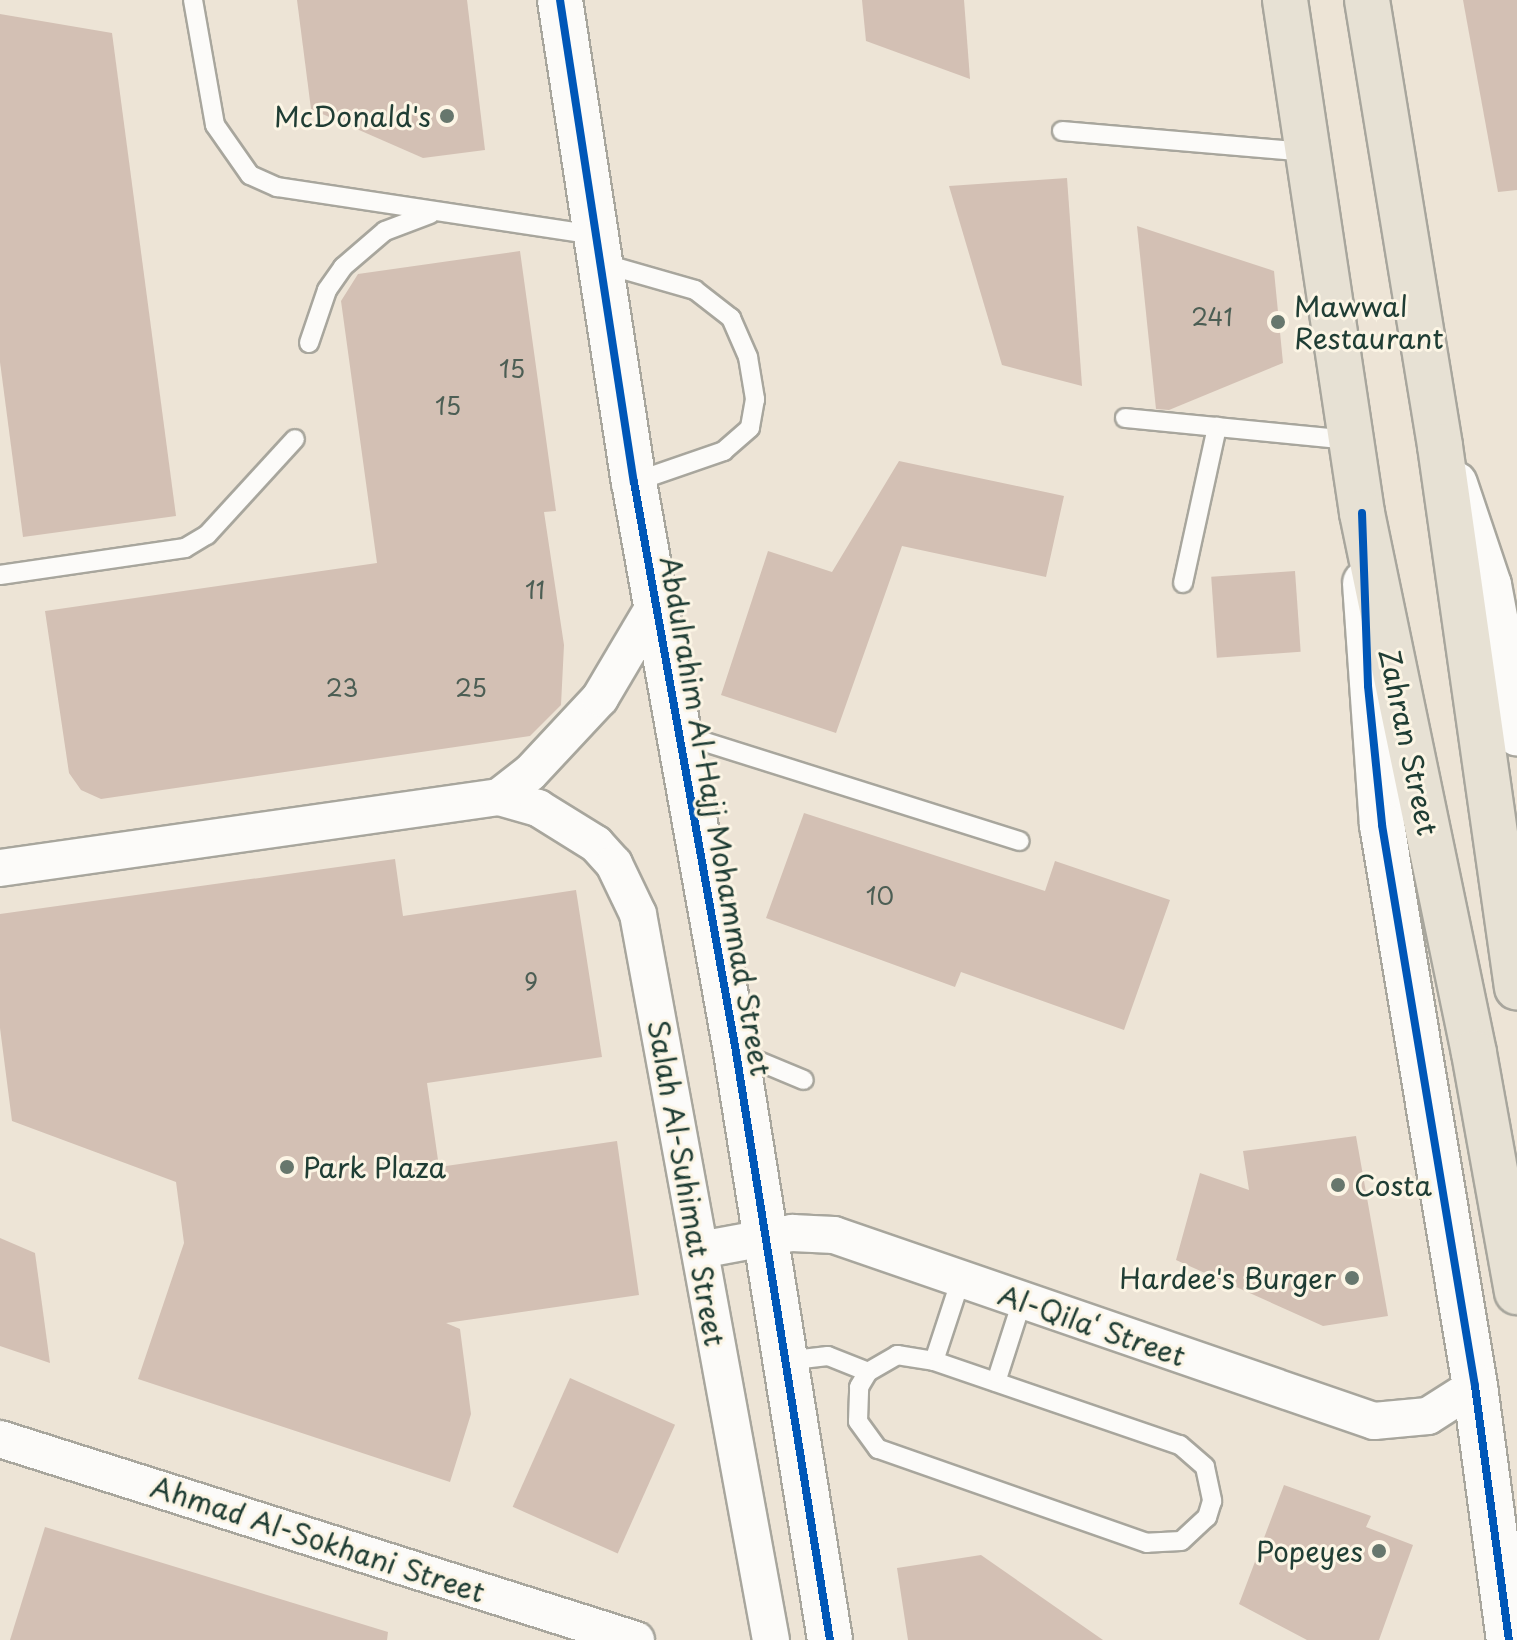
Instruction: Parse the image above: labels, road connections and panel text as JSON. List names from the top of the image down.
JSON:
{
  "streets": {
    "main road": ["Zahran Street"],
    "street": [
      "Abdulrahim Al-Hajj Mohammad Street",
      "Salah Al-Suhimat Street",
      "Al-Qila‘ Street",
      "Ahmad Al-Sokhani Street"
    ]
  },
  "crossings": [
    ["Abdulrahim Al-Hajj Mohammad Street", "Salah Al-Suhimat Street"],
    ["Abdulrahim Al-Hajj Mohammad Street", "Al-Qila‘ Street"],
    ["Salah Al-Suhimat Street", "Al-Qila‘ Street"]
  ],
  "places": [
    "McDonald's",
    "Mawwal Restaurant",
    "Park Plaza",
    "Costa",
    "Hardee's Burger",
    "Popeyes"
  ],
  "house_numbers": [
    "241",
    "15",
    "15",
    "11",
    "23",
    "25",
    "10",
    "9"
  ]
}
